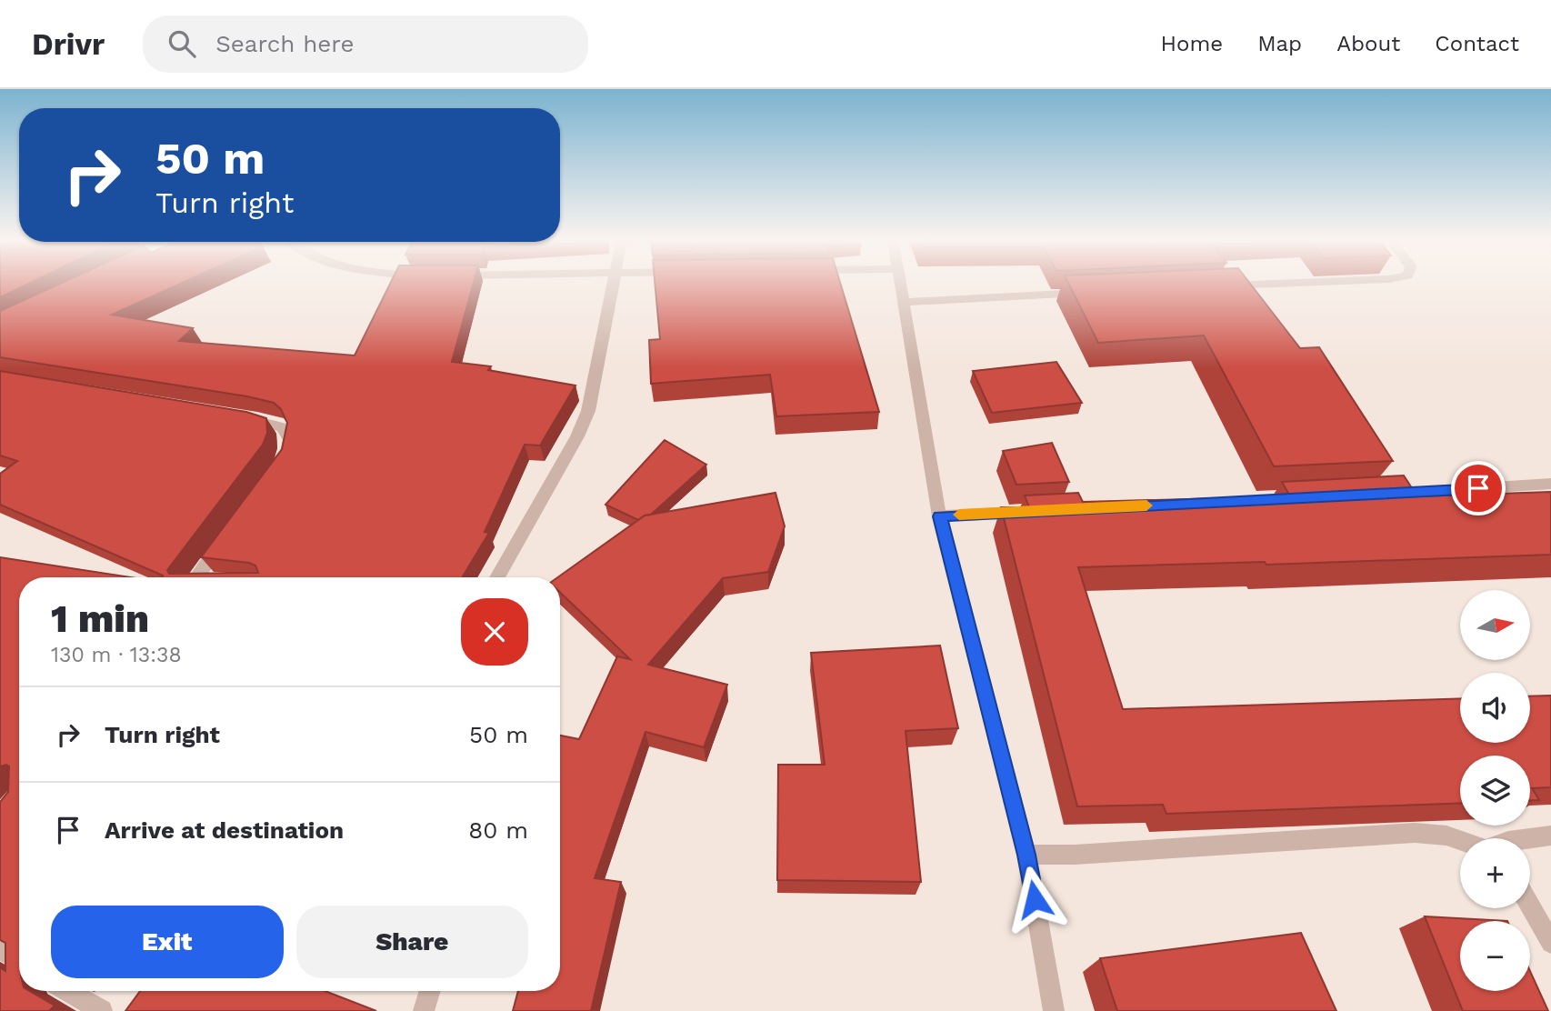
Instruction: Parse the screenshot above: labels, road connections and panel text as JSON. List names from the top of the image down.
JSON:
{
  "north": "right",
  "page": {
    "header": "Drivr",
    "search": "Search here",
    "nav": [
      "Home",
      "Map",
      "About",
      "Contact"
    ],
    "turn": ["50 m", "Turn right"],
    "heading": ["1 min", "130 m · 13:38"],
    "map_buttons": ["+", "−"],
    "list": [
      {
        "name": "Turn right",
        "value": "50 m"
      },
      {
        "name": "Arrive at destination",
        "value": "80 m"
      }
    ],
    "buttons": ["Exit", "Share"]
  }
}
